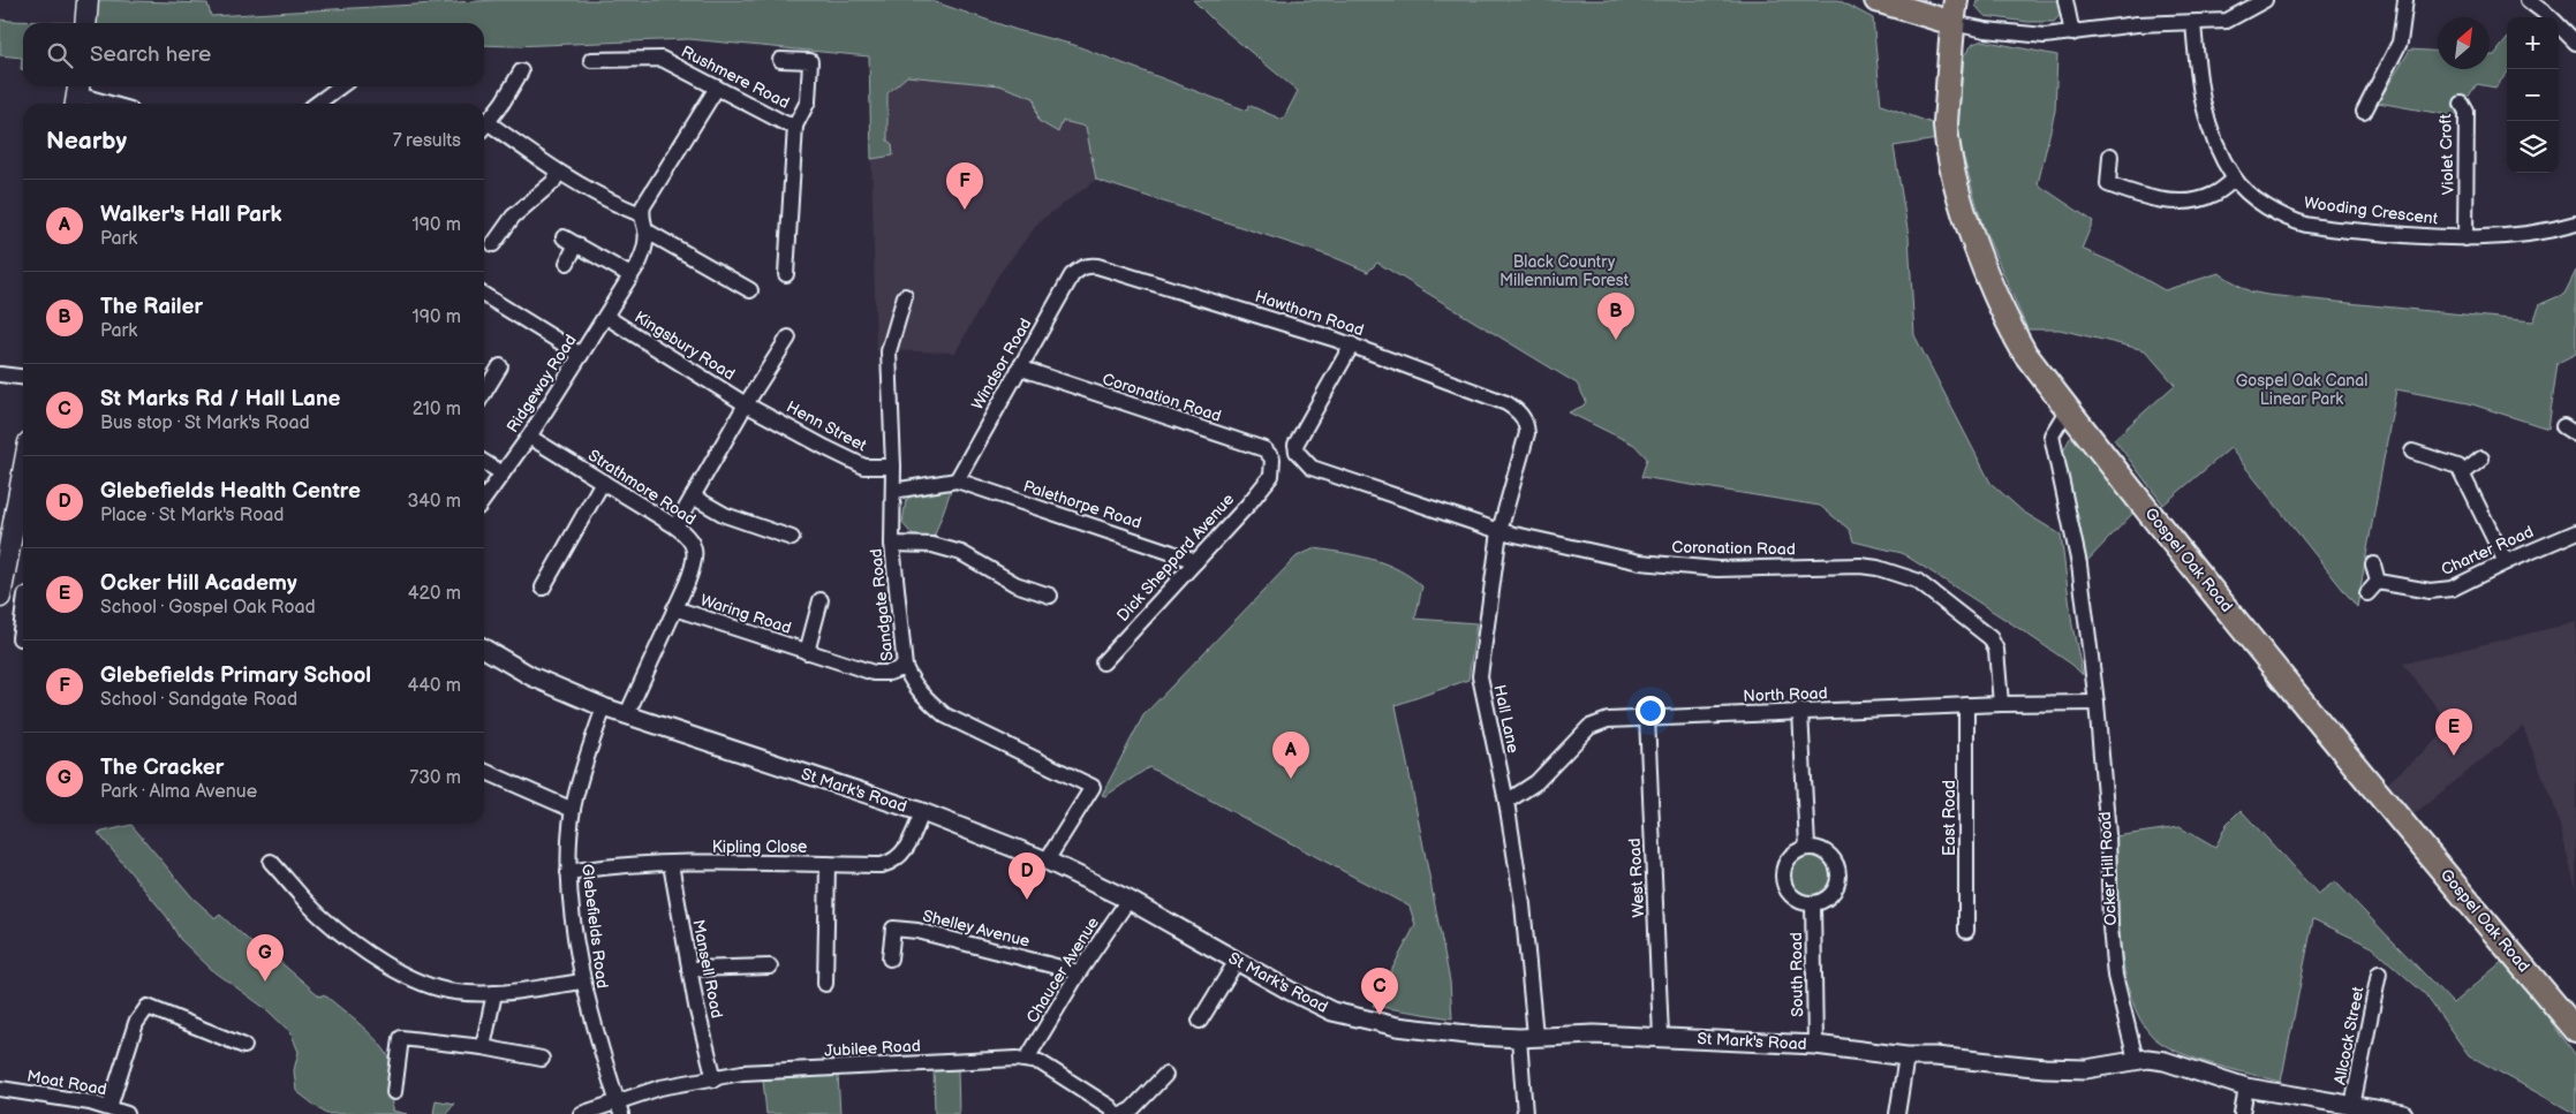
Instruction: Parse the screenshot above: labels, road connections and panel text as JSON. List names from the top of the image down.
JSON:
{
  "streets": {
    "main road": ["Gospel Oak Road"],
    "street": [
      "Rushmere Road",
      "Violet Croft",
      "Wooding Crescent",
      "Hawthorn Road",
      "Kingsbury Road",
      "Windsor Road",
      "Ridgeway Road",
      "Coronation Road",
      "Henn Street",
      "Strathmore Road",
      "Palethorpe Road",
      "Charter Road",
      "Dick Sheppard Avenue",
      "Sandgate Road",
      "Waring Road",
      "North Road",
      "Hall Lane",
      "St Mark's Road",
      "East Road",
      "Kipling Close",
      "Ocker Hill Road",
      "West Road",
      "Glebefields Road",
      "Shelley Avenue",
      "Mansell Road",
      "Chaucer Avenue",
      "South Road",
      "Allcock Street",
      "Jubilee Road",
      "Moat Road"
    ]
  },
  "crossings": [
    ["Violet Croft", "Wooding Crescent"],
    ["Hawthorn Road", "Windsor Road"],
    ["Hawthorn Road", "Coronation Road"],
    ["Hawthorn Road", "Hall Lane"],
    ["Kingsbury Road", "Ridgeway Road"],
    ["Kingsbury Road", "Henn Street"],
    ["Windsor Road", "Coronation Road"],
    ["Windsor Road", "Palethorpe Road"],
    ["Ridgeway Road", "Strathmore Road"],
    ["Coronation Road", "Dick Sheppard Avenue"],
    ["Coronation Road", "North Road"],
    ["Coronation Road", "Hall Lane"],
    ["Henn Street", "Sandgate Road"],
    ["Strathmore Road", "Waring Road"],
    ["Strathmore Road", "St Mark's Road"],
    ["Palethorpe Road", "Dick Sheppard Avenue"],
    ["Gospel Oak Road", "Ocker Hill Road"],
    ["Sandgate Road", "Waring Road"],
    ["Sandgate Road", "St Mark's Road"],
    ["North Road", "Hall Lane"],
    ["North Road", "East Road"],
    ["North Road", "Ocker Hill Road"],
    ["North Road", "West Road"],
    ["Hall Lane", "St Mark's Road"],
    ["St Mark's Road", "Kipling Close"],
    ["St Mark's Road", "Ocker Hill Road"],
    ["St Mark's Road", "West Road"],
    ["St Mark's Road", "Glebefields Road"],
    ["St Mark's Road", "Chaucer Avenue"],
    ["St Mark's Road", "South Road"],
    ["Kipling Close", "Glebefields Road"],
    ["Kipling Close", "Mansell Road"],
    ["Glebefields Road", "Jubilee Road"],
    ["Shelley Avenue", "Chaucer Avenue"],
    ["Mansell Road", "Jubilee Road"],
    ["Chaucer Avenue", "Jubilee Road"]
  ],
  "parks": ["Black Country Millennium Forest", "Gospel Oak Canal Linear Park"],
  "north": "top right",
  "page": {
    "map_buttons": ["+", "−"],
    "search": "Search here",
    "heading": ["Nearby", "7 results"],
    "pins": [
      "F",
      "B",
      "E",
      "A",
      "D",
      "G",
      "C"
    ],
    "list": [
      {
        "mark": "A",
        "name": "Walker's Hall Park",
        "note": "Park",
        "value": "190 m"
      },
      {
        "mark": "B",
        "name": "The Railer",
        "note": "Park",
        "value": "190 m"
      },
      {
        "mark": "C",
        "name": "St Marks Rd / Hall Lane",
        "note": "Bus stop · St Mark's Road",
        "value": "210 m"
      },
      {
        "mark": "D",
        "name": "Glebefields Health Centre",
        "note": "Place · St Mark's Road",
        "value": "340 m"
      },
      {
        "mark": "E",
        "name": "Ocker Hill Academy",
        "note": "School · Gospel Oak Road",
        "value": "420 m"
      },
      {
        "mark": "F",
        "name": "Glebefields Primary School",
        "note": "School · Sandgate Road",
        "value": "440 m"
      },
      {
        "mark": "G",
        "name": "The Cracker",
        "note": "Park · Alma Avenue",
        "value": "730 m"
      }
    ]
  }
}
